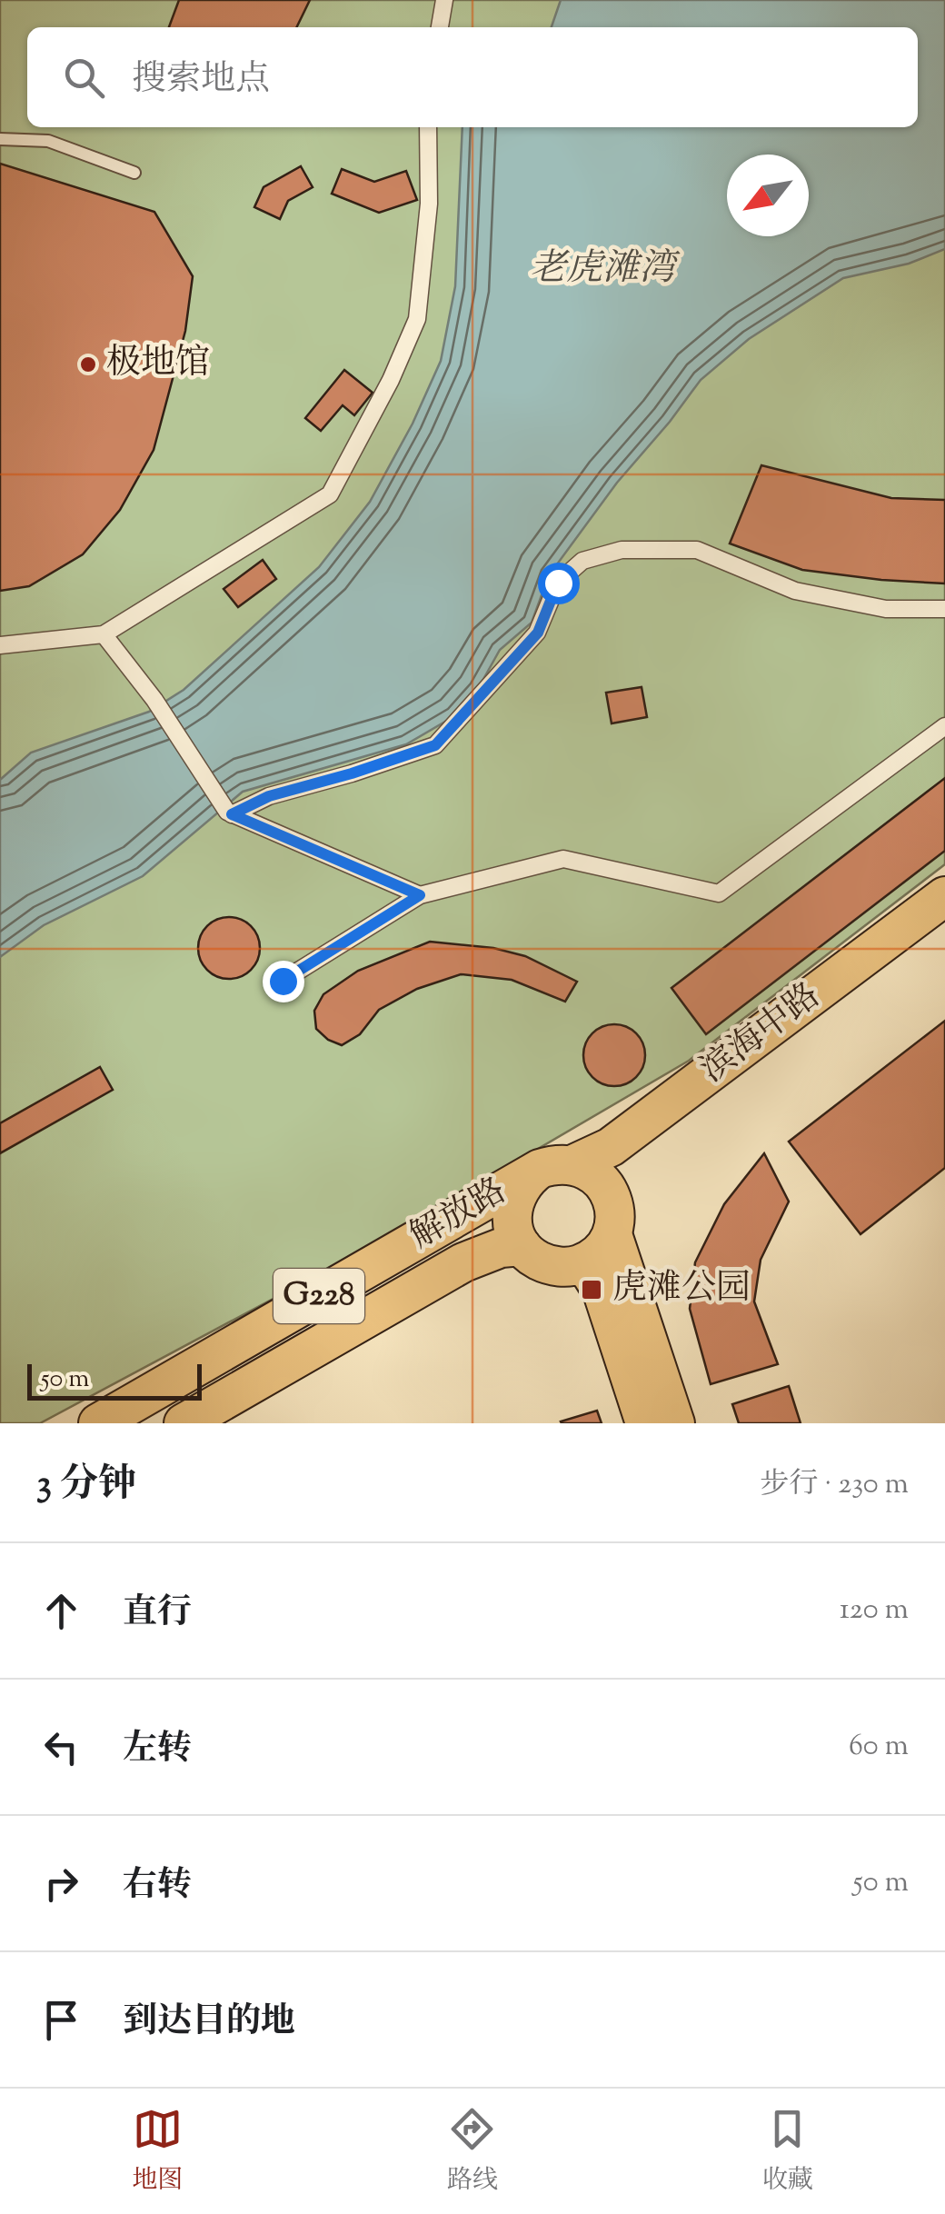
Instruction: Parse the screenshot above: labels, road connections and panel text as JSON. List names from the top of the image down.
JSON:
{
  "streets": {
    "highway": ["滨海中路", "解放路", "G228"]
  },
  "crossings": [
    ["滨海中路", "解放路"]
  ],
  "water": ["老虎滩湾"],
  "places": {
    "other": ["极地馆"],
    "transit": ["虎滩公园"]
  },
  "scale_bar": "50 m",
  "north": "bottom left",
  "page": {
    "search": "搜索地点",
    "scale": "50 m",
    "heading": ["3 分钟", "步行 · 230 m"],
    "list": [
      ["直行", "120 m"],
      ["左转", "60 m"],
      ["右转", "50 m"],
      "到达目的地"
    ],
    "nav": ["地图", "路线", "收藏"]
  }
}
